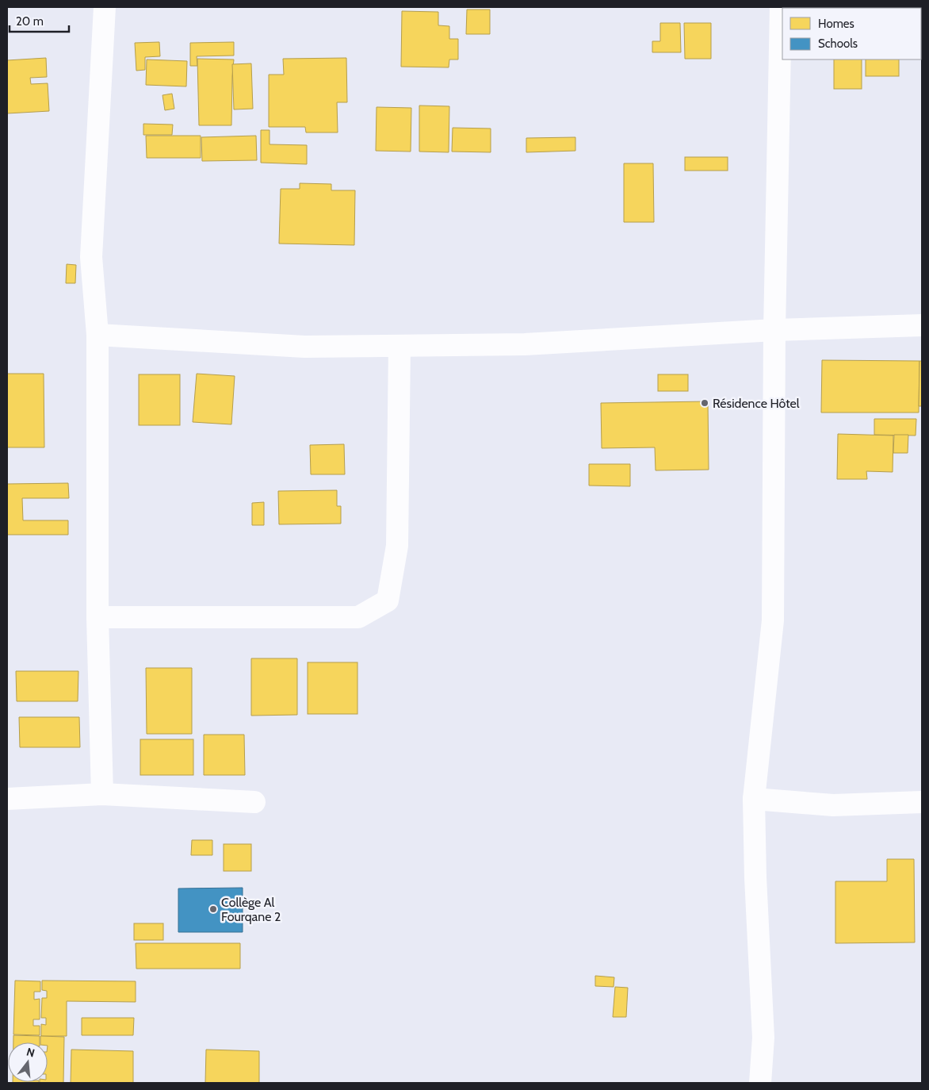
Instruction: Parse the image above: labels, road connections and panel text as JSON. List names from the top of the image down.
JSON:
{
  "places": ["Résidence Hôtel", "Collège Al Fourqane 2"],
  "legend": ["Homes", "Schools"],
  "scale_bar": "20 m",
  "north": "top"
}
